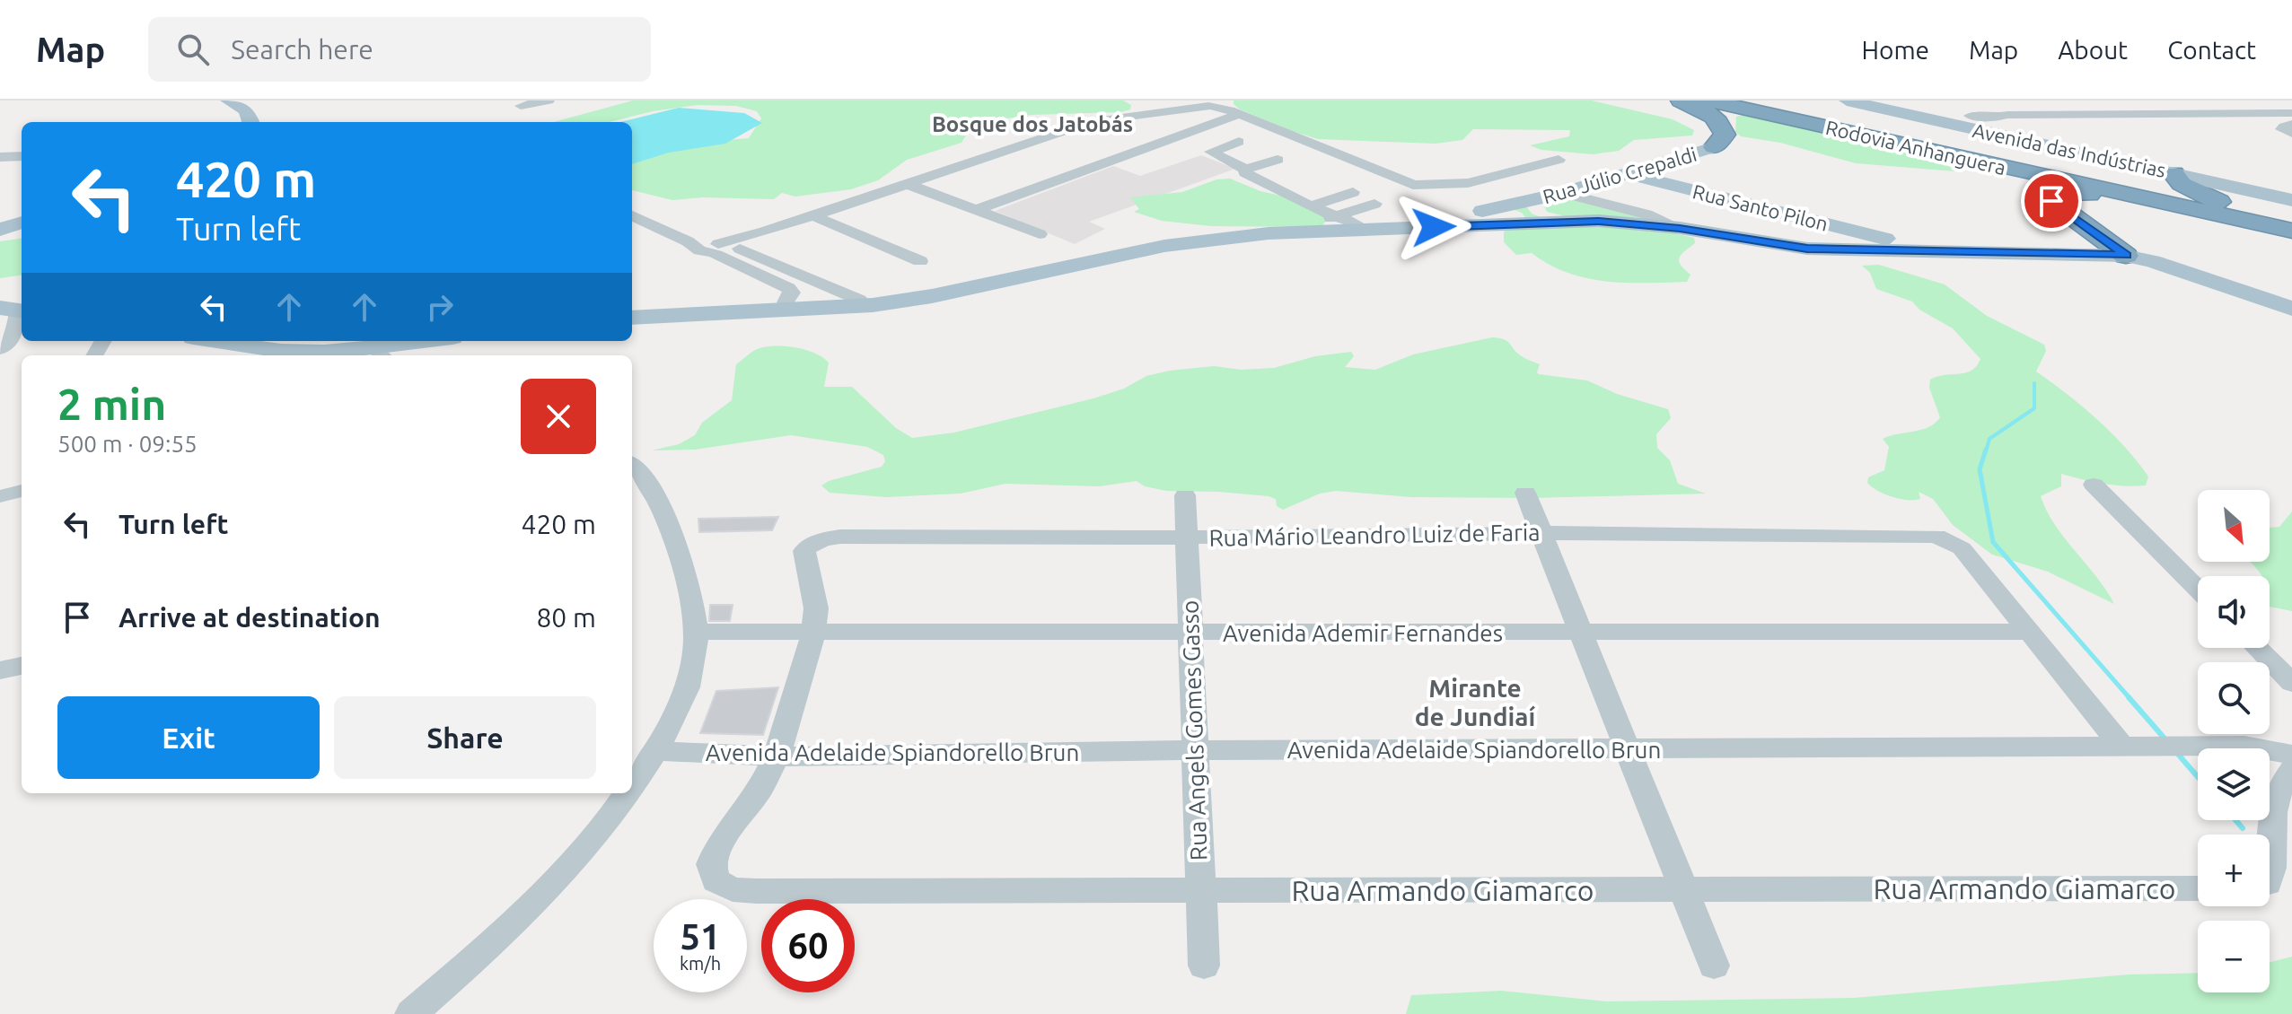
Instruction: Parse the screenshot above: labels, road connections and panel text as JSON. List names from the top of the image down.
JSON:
{
  "streets": {
    "highway": ["Rodovia Anhanguera"],
    "main road": ["Avenida das Indústrias", "Rua Júlio Crepaldi", "Rua Santo Pilon"],
    "street": [
      "Rua Mário Leandro Luiz de Faria",
      "Avenida Ademir Fernandes",
      "Rua Angels Gomes Gasso",
      "Avenida Adelaide Spiandorello Brun",
      "Rua Armando Giamarco"
    ]
  },
  "crossings": [
    ["Rua Júlio Crepaldi", "Rua Santo Pilon"],
    ["Rua Mário Leandro Luiz de Faria", "Avenida Ademir Fernandes"],
    ["Rua Mário Leandro Luiz de Faria", "Rua Angels Gomes Gasso"],
    ["Avenida Ademir Fernandes", "Rua Angels Gomes Gasso"],
    ["Rua Angels Gomes Gasso", "Avenida Adelaide Spiandorello Brun"],
    ["Rua Angels Gomes Gasso", "Rua Armando Giamarco"],
    ["Avenida Adelaide Spiandorello Brun", "Rua Armando Giamarco"]
  ],
  "districts": ["Bosque dos Jatobás", "Mirante de Jundiaí"],
  "north": "bottom right",
  "page": {
    "header": "Map",
    "search": "Search here",
    "nav": [
      "Home",
      "Map",
      "About",
      "Contact"
    ],
    "turn": ["420 m", "Turn left"],
    "heading": ["2 min", "500 m · 09:55"],
    "list": [
      {
        "name": "Turn left",
        "value": "420 m"
      },
      {
        "name": "Arrive at destination",
        "value": "80 m"
      }
    ],
    "map_buttons": ["+", "−"],
    "buttons": ["Exit", "Share"],
    "speed": "51 km/h",
    "limit": "60"
  }
}
